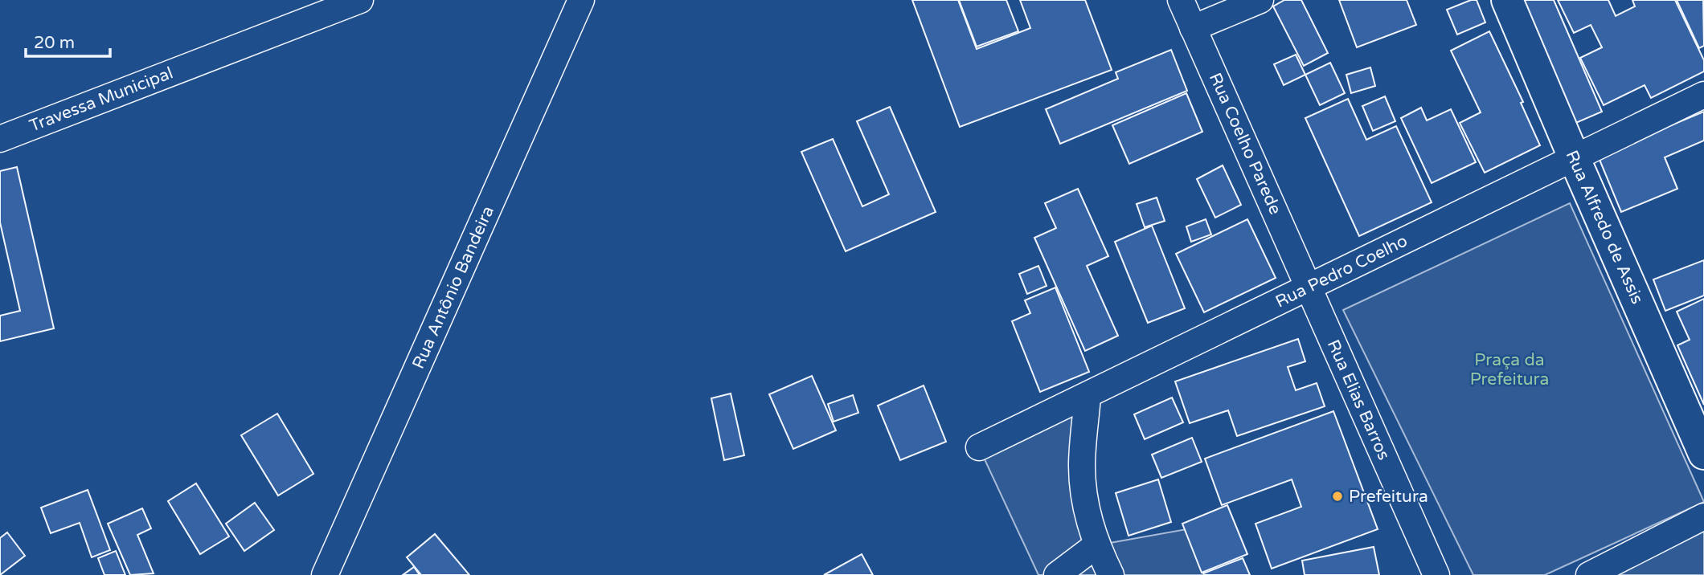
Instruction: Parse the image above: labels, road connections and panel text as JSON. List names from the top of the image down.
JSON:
{
  "streets": {
    "street": [
      "Travessa Municipal",
      "Rua Coelho Parede",
      "Rua Alfredo de Assis",
      "Rua Pedro Coelho",
      "Rua Antônio Bandeira",
      "Rua Elias Barros"
    ]
  },
  "crossings": [
    ["Rua Coelho Parede", "Rua Pedro Coelho"],
    ["Rua Coelho Parede", "Rua Elias Barros"],
    ["Rua Alfredo de Assis", "Rua Pedro Coelho"],
    ["Rua Pedro Coelho", "Rua Elias Barros"]
  ],
  "parks": ["Praça da Prefeitura"],
  "places": ["Prefeitura"],
  "scale_bar": "20 m"
}
